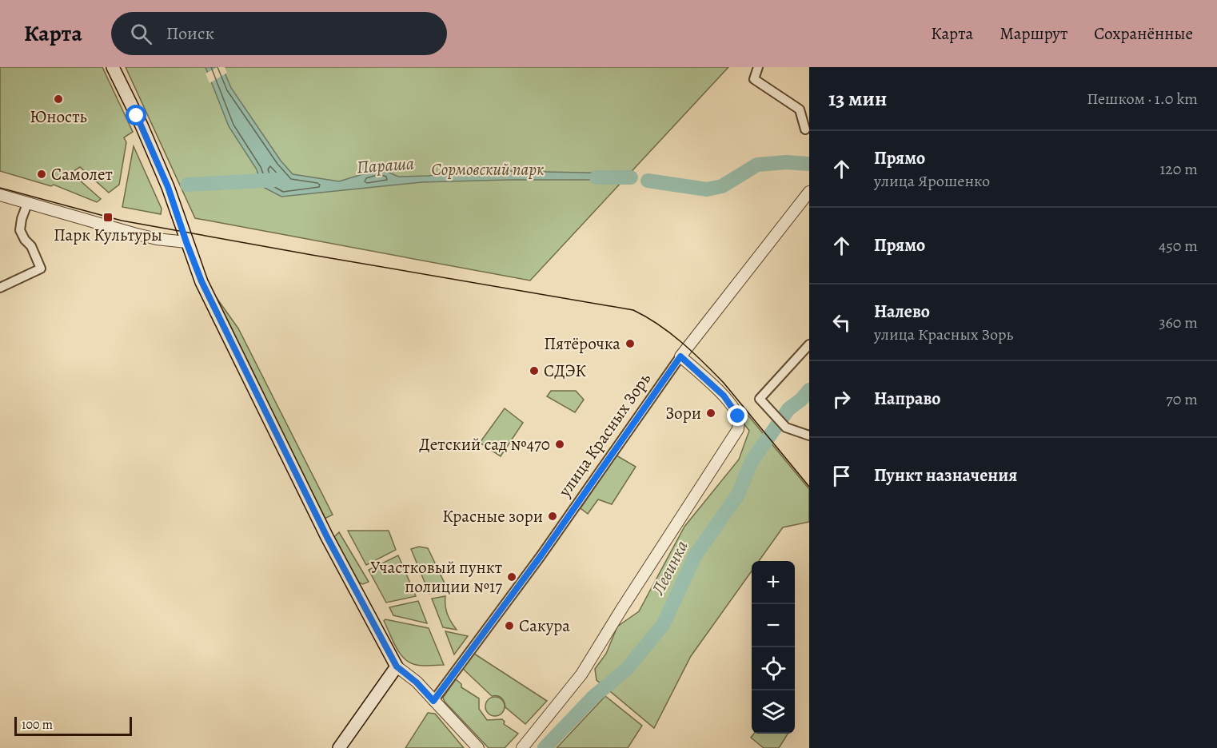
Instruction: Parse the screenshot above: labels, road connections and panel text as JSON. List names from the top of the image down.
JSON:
{
  "streets": {
    "street": ["улица Красных Зорь"]
  },
  "water": ["Параша", "Левинка"],
  "parks": ["Сормовский парк"],
  "places": {
    "other": [
      "Юность",
      "Самолет",
      "Пятёрочка",
      "СДЭК",
      "Зори",
      "Детский сад №470",
      "Красные зори",
      "Участковый пункт полиции №17",
      "Сакура"
    ],
    "transit": ["Парк Культуры"]
  },
  "scale_bar": "100 m",
  "page": {
    "header": "Карта",
    "search": "Поиск",
    "nav": ["Карта", "Маршрут", "Сохранённые"],
    "heading": ["13 мин", "Пешком · 1.0 km"],
    "list": [
      ["Прямо", "улица Ярошенко", "120 m"],
      ["Прямо", "450 m"],
      ["Налево", "улица Красных Зорь", "360 m"],
      ["Направо", "70 m"],
      "Пункт назначения"
    ],
    "map_buttons": ["+", "−"],
    "scale": "100 m"
  }
}
